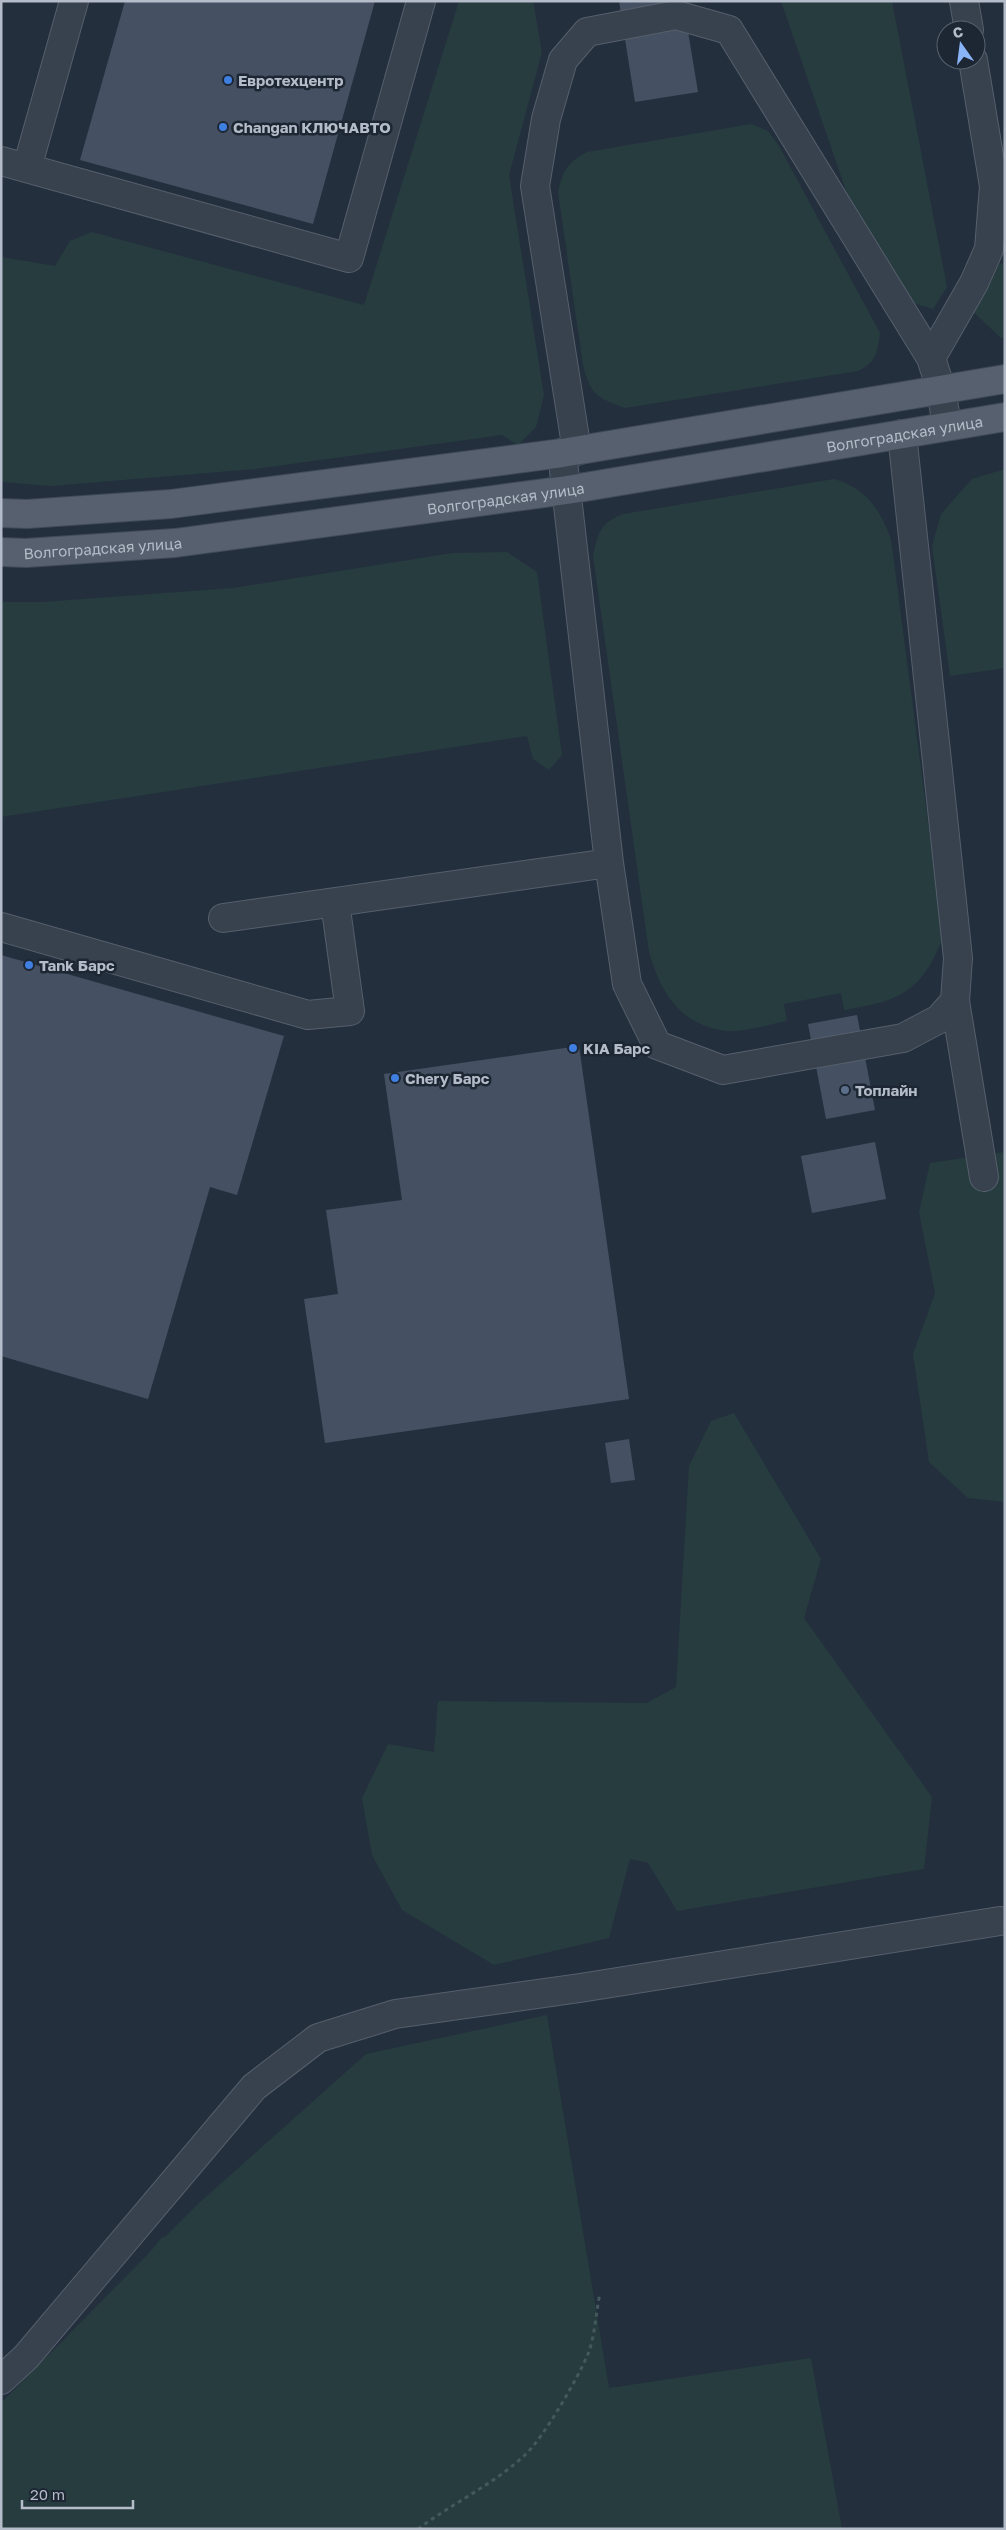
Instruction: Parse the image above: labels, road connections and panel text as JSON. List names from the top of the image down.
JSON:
{
  "streets": {
    "main road": ["Волгоградская улица"]
  },
  "places": [
    "Евротехцентр",
    "Changan КЛЮЧАВТО",
    "Tank Барс",
    "KIA Барс",
    "Chery Барс",
    "Топлайн"
  ],
  "scale_bar": "20 m",
  "north": "top"
}
